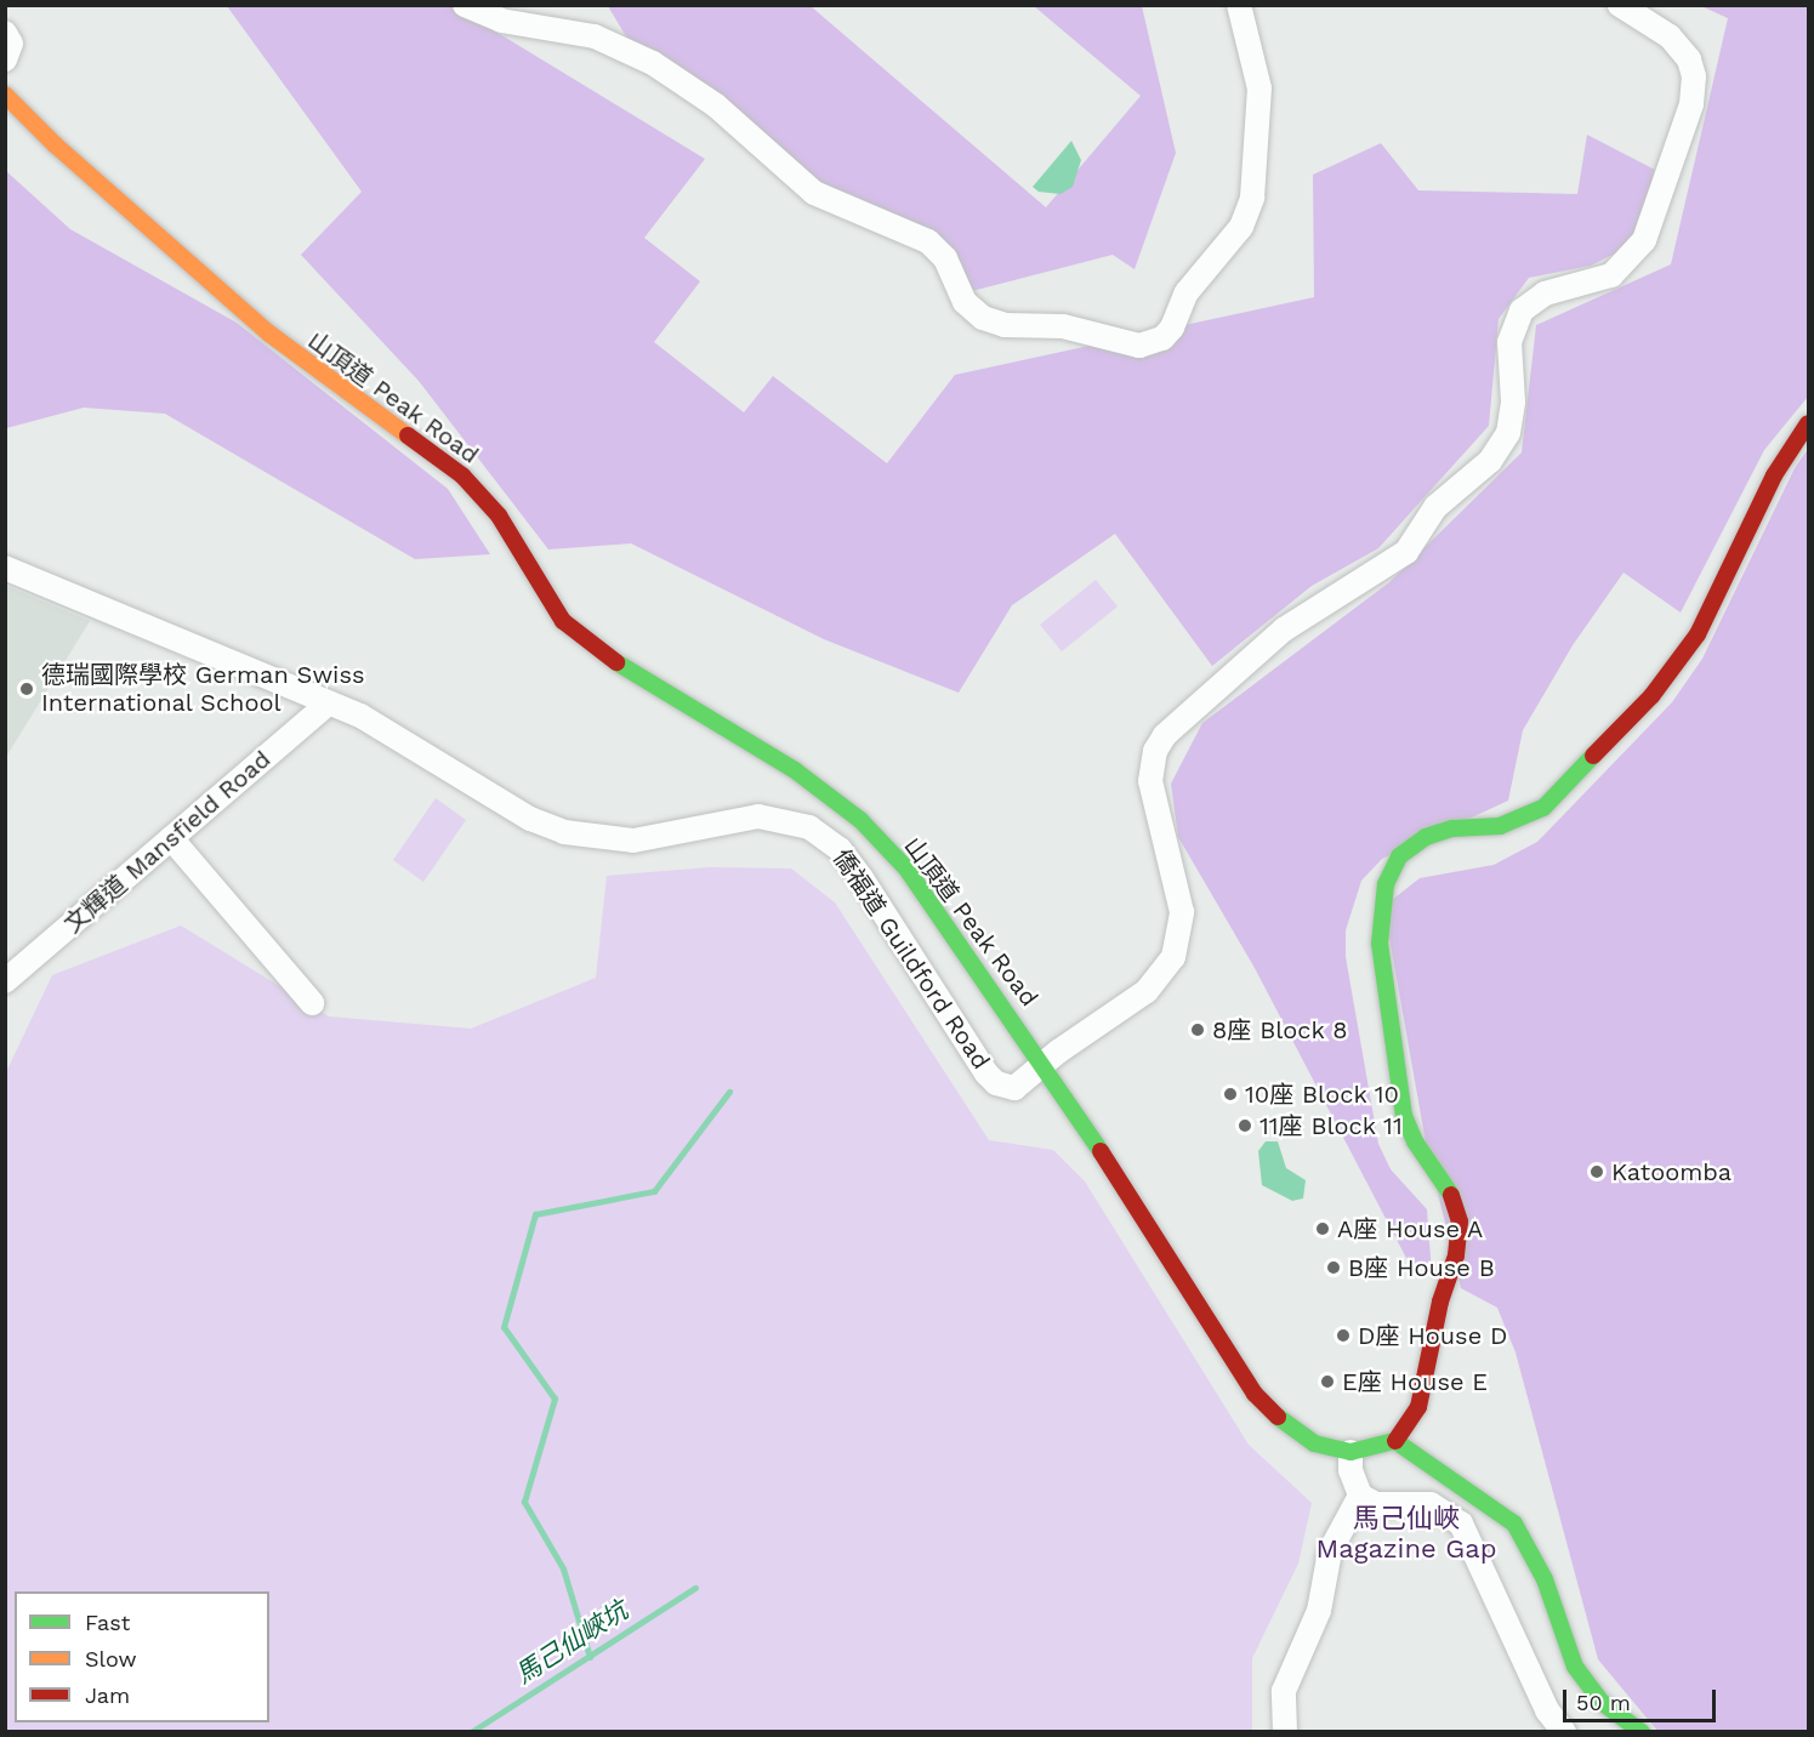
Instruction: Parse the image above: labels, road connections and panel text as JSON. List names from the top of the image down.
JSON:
{
  "streets": {
    "main road": ["山頂道 Peak Road"],
    "street": ["文輝道 Mansfield Road", "僑福道 Guildford Road"]
  },
  "crossings": [
    ["山頂道 Peak Road", "僑福道 Guildford Road"],
    ["文輝道 Mansfield Road", "僑福道 Guildford Road"]
  ],
  "districts": ["馬己仙峽 Magazine Gap"],
  "water": ["馬己仙峽坑"],
  "places": [
    "德瑞國際學校 German Swiss International School",
    "8座 Block 8",
    "10座 Block 10",
    "11座 Block 11",
    "Katoomba",
    "A座 House A",
    "B座 House B",
    "D座 House D",
    "E座 House E"
  ],
  "legend": ["Fast", "Slow", "Jam"],
  "scale_bar": "50 m"
}
